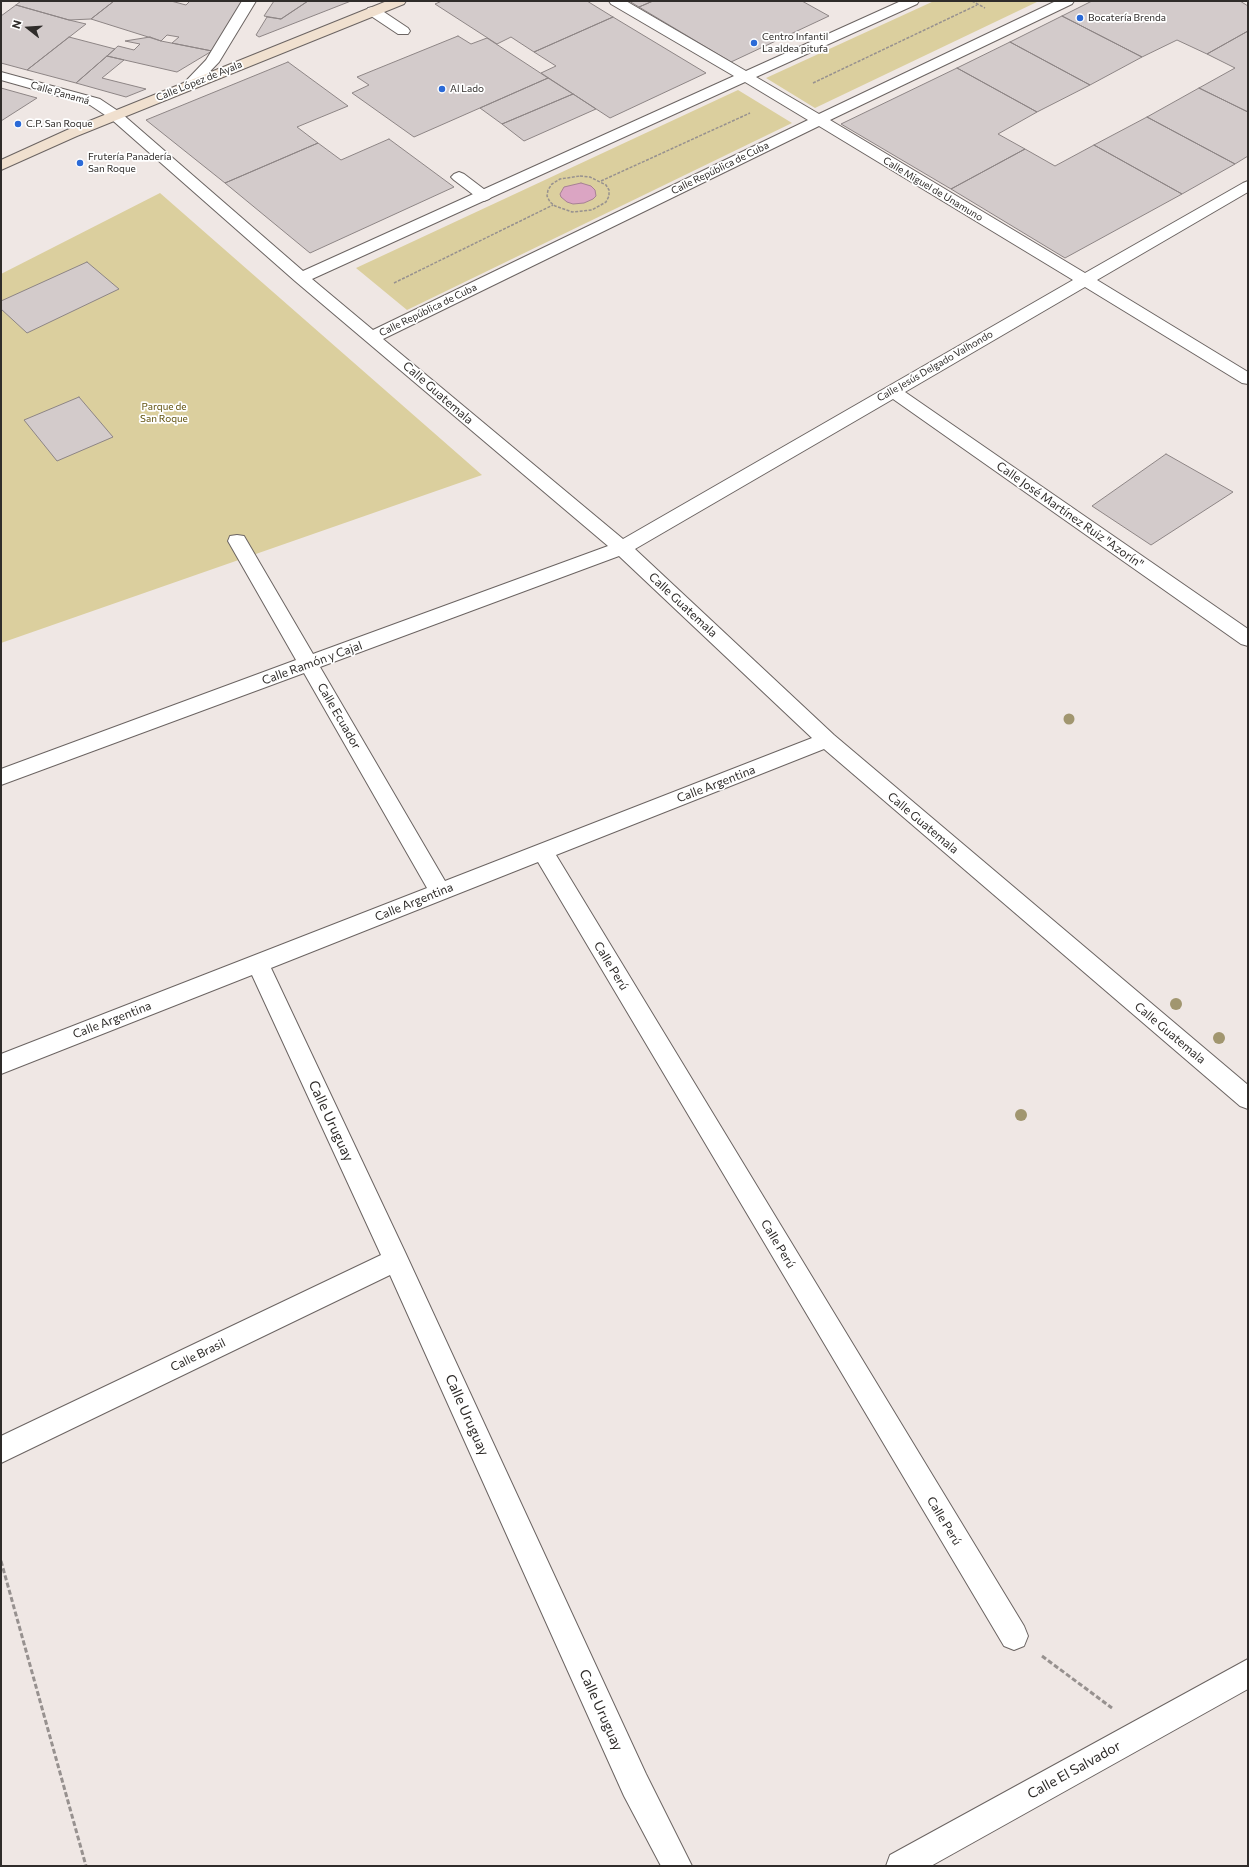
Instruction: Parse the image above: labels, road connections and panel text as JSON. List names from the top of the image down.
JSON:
{
  "streets": {
    "street": [
      "Calle López de Ayala",
      "Calle Panamá",
      "Calle República de Cuba",
      "Calle Miguel de Unamuno",
      "Calle Jesús Delgado Valhondo",
      "Calle Guatemala",
      "Calle José Martínez Ruiz \"Azorín\"",
      "Calle Ramón y Cajal",
      "Calle Ecuador",
      "Calle Argentina",
      "Calle Perú",
      "Calle Uruguay",
      "Calle Brasil",
      "Calle El Salvador"
    ]
  },
  "crossings": [
    ["Calle López de Ayala", "Calle Panamá"],
    ["Calle López de Ayala", "Calle Guatemala"],
    ["Calle Panamá", "Calle Guatemala"],
    ["Calle República de Cuba", "Calle Miguel de Unamuno"],
    ["Calle República de Cuba", "Calle Guatemala"],
    ["Calle Miguel de Unamuno", "Calle Jesús Delgado Valhondo"],
    ["Calle Jesús Delgado Valhondo", "Calle Guatemala"],
    ["Calle Jesús Delgado Valhondo", "Calle José Martínez Ruiz \"Azorín\""],
    ["Calle Jesús Delgado Valhondo", "Calle Ramón y Cajal"],
    ["Calle Guatemala", "Calle Ramón y Cajal"],
    ["Calle Guatemala", "Calle Argentina"],
    ["Calle Ramón y Cajal", "Calle Ecuador"],
    ["Calle Ecuador", "Calle Argentina"],
    ["Calle Argentina", "Calle Perú"],
    ["Calle Argentina", "Calle Uruguay"],
    ["Calle Uruguay", "Calle Brasil"]
  ],
  "parks": ["Parque de San Roque"],
  "places": [
    "Bocatería Brenda",
    "Centro Infantil La aldea pitufa",
    "Al Lado",
    "C.P. San Roque",
    "Frutería Panadería San Roque"
  ],
  "north": "left"
}
